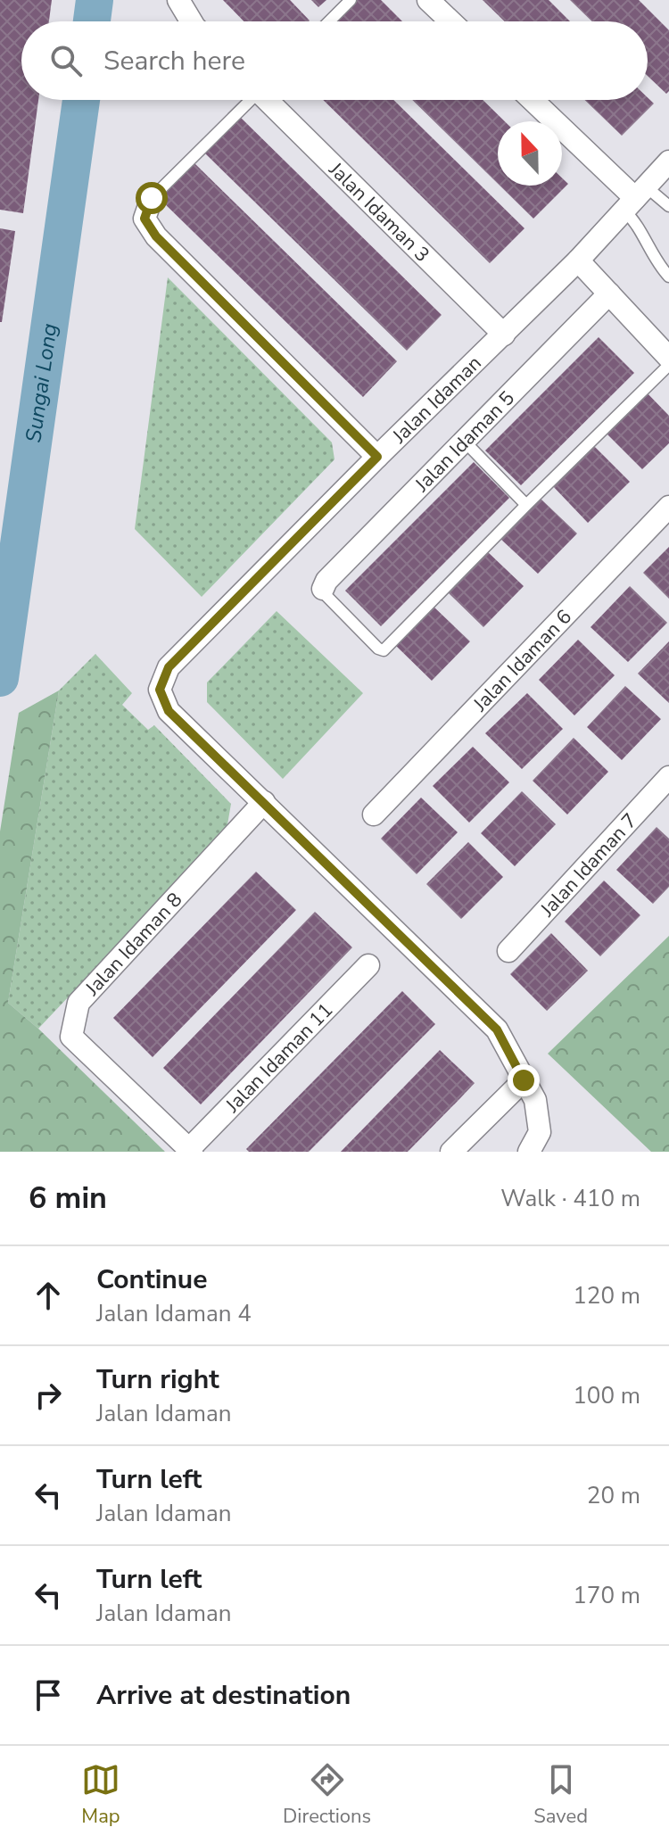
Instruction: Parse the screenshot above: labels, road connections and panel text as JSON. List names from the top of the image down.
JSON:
{
  "streets": {
    "street": [
      "Jalan Idaman 3",
      "Jalan Idaman",
      "Jalan Idaman 5",
      "Jalan Idaman 6",
      "Jalan Idaman 7",
      "Jalan Idaman 8",
      "Jalan Idaman 11"
    ]
  },
  "crossings": [
    ["Jalan Idaman 3", "Jalan Idaman"],
    ["Jalan Idaman", "Jalan Idaman 8"],
    ["Jalan Idaman 8", "Jalan Idaman 11"]
  ],
  "water": ["Sungai Long"],
  "north": "top",
  "page": {
    "search": "Search here",
    "heading": ["6 min", "Walk · 410 m"],
    "list": [
      ["Continue", "Jalan Idaman 4", "120 m"],
      ["Turn right", "Jalan Idaman", "100 m"],
      ["Turn left", "Jalan Idaman", "20 m"],
      ["Turn left", "Jalan Idaman", "170 m"],
      "Arrive at destination"
    ],
    "nav": ["Map", "Directions", "Saved"]
  }
}
